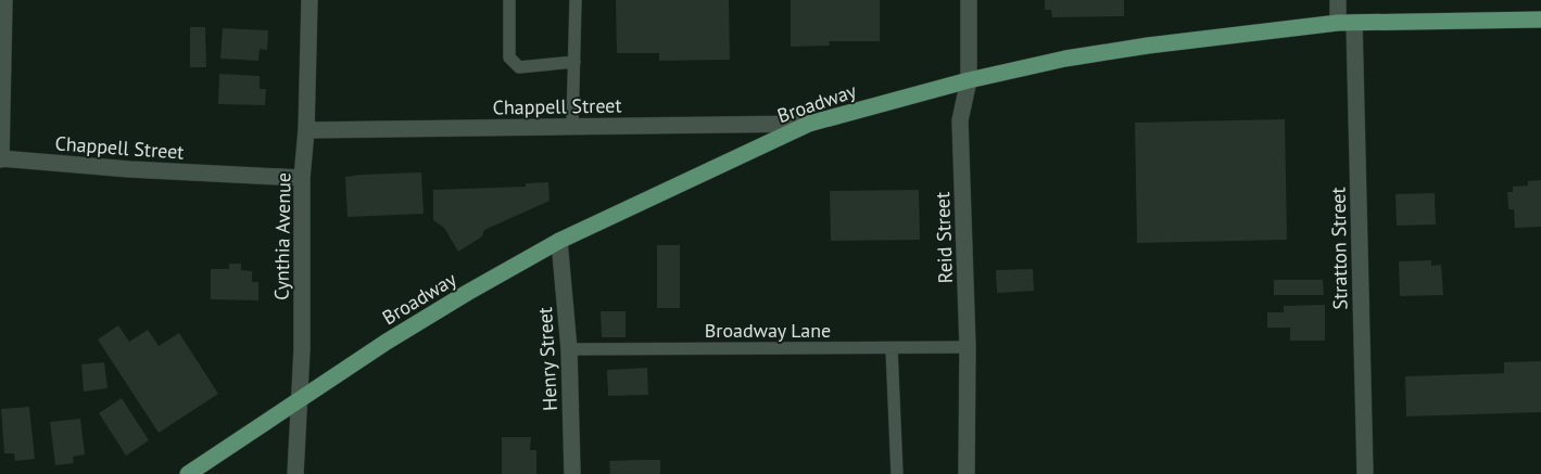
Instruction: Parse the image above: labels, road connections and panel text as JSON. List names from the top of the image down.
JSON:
{
  "streets": {
    "main road": ["Broadway"],
    "street": [
      "Chappell Street",
      "Cynthia Avenue",
      "Reid Street",
      "Stratton Street",
      "Henry Street"
    ],
    "lane": ["Broadway Lane"]
  },
  "crossings": [
    ["Broadway", "Chappell Street"],
    ["Broadway", "Cynthia Avenue"],
    ["Broadway", "Reid Street"],
    ["Broadway", "Stratton Street"],
    ["Broadway", "Henry Street"],
    ["Chappell Street", "Cynthia Avenue"],
    ["Reid Street", "Broadway Lane"],
    ["Broadway Lane", "Henry Street"]
  ]
}
